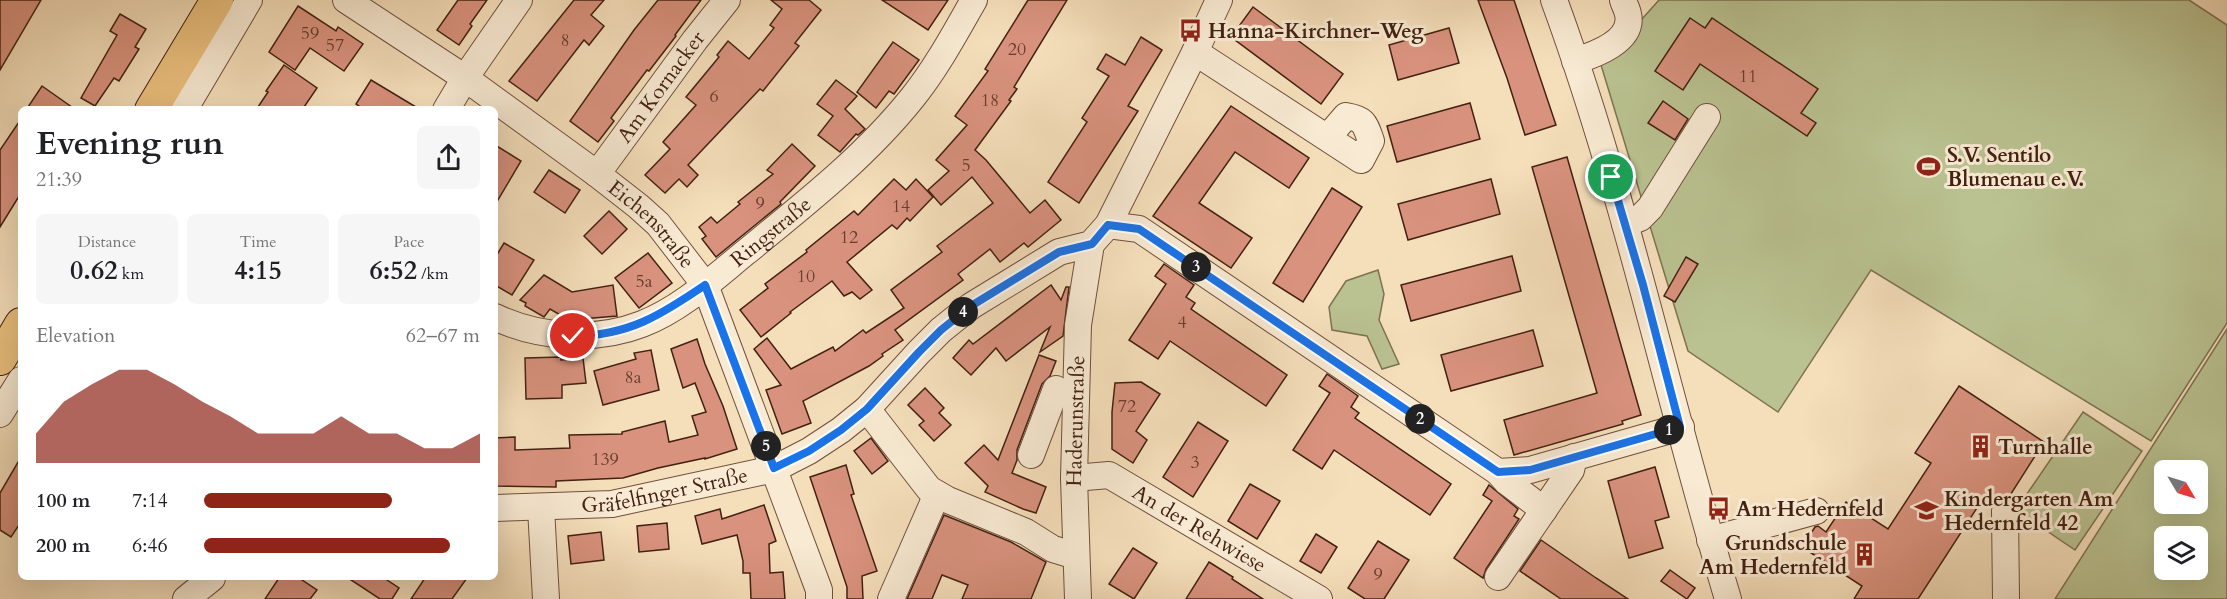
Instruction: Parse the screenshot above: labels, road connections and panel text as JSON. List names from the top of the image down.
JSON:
{
  "streets": {
    "street": [
      "Am Kornacker",
      "Eichenstraße",
      "Ringstraße",
      "Haderunstraße",
      "Gräfelfinger Straße",
      "An der Rehwiese"
    ]
  },
  "crossings": [
    ["Am Kornacker", "Eichenstraße"],
    ["Eichenstraße", "Ringstraße"],
    ["Eichenstraße", "Gräfelfinger Straße"],
    ["Haderunstraße", "Gräfelfinger Straße"],
    ["Haderunstraße", "An der Rehwiese"]
  ],
  "places": {
    "bus stop": ["Hanna-Kirchner-Weg", "Am Hedernfeld"],
    "sports": ["S.V. Sentilo Blumenau e.V."],
    "building": ["Turnhalle", "Grundschule Am Hedernfeld"],
    "school or university": ["Kindergarten Am Hedernfeld 42"]
  },
  "house_numbers": [
    "59",
    "8",
    "57",
    "20",
    "11",
    "6",
    "18",
    "5",
    "9",
    "14",
    "12",
    "10",
    "5a",
    "4",
    "8a",
    "72",
    "139",
    "3",
    "9"
  ],
  "north": "bottom right",
  "page": {
    "heading": ["Evening run", "21:39"],
    "stats": [
      ["Distance", "0.62 km"],
      ["Time", "4:15"],
      ["Pace", "6:52 /km"]
    ],
    "pins": [
      "3",
      "4",
      "2",
      "1",
      "5"
    ],
    "chart": ["Elevation", "62–67 m"],
    "list": [
      {
        "name": "100 m",
        "note": "7:14"
      },
      {
        "name": "200 m",
        "note": "6:46"
      }
    ]
  }
}
